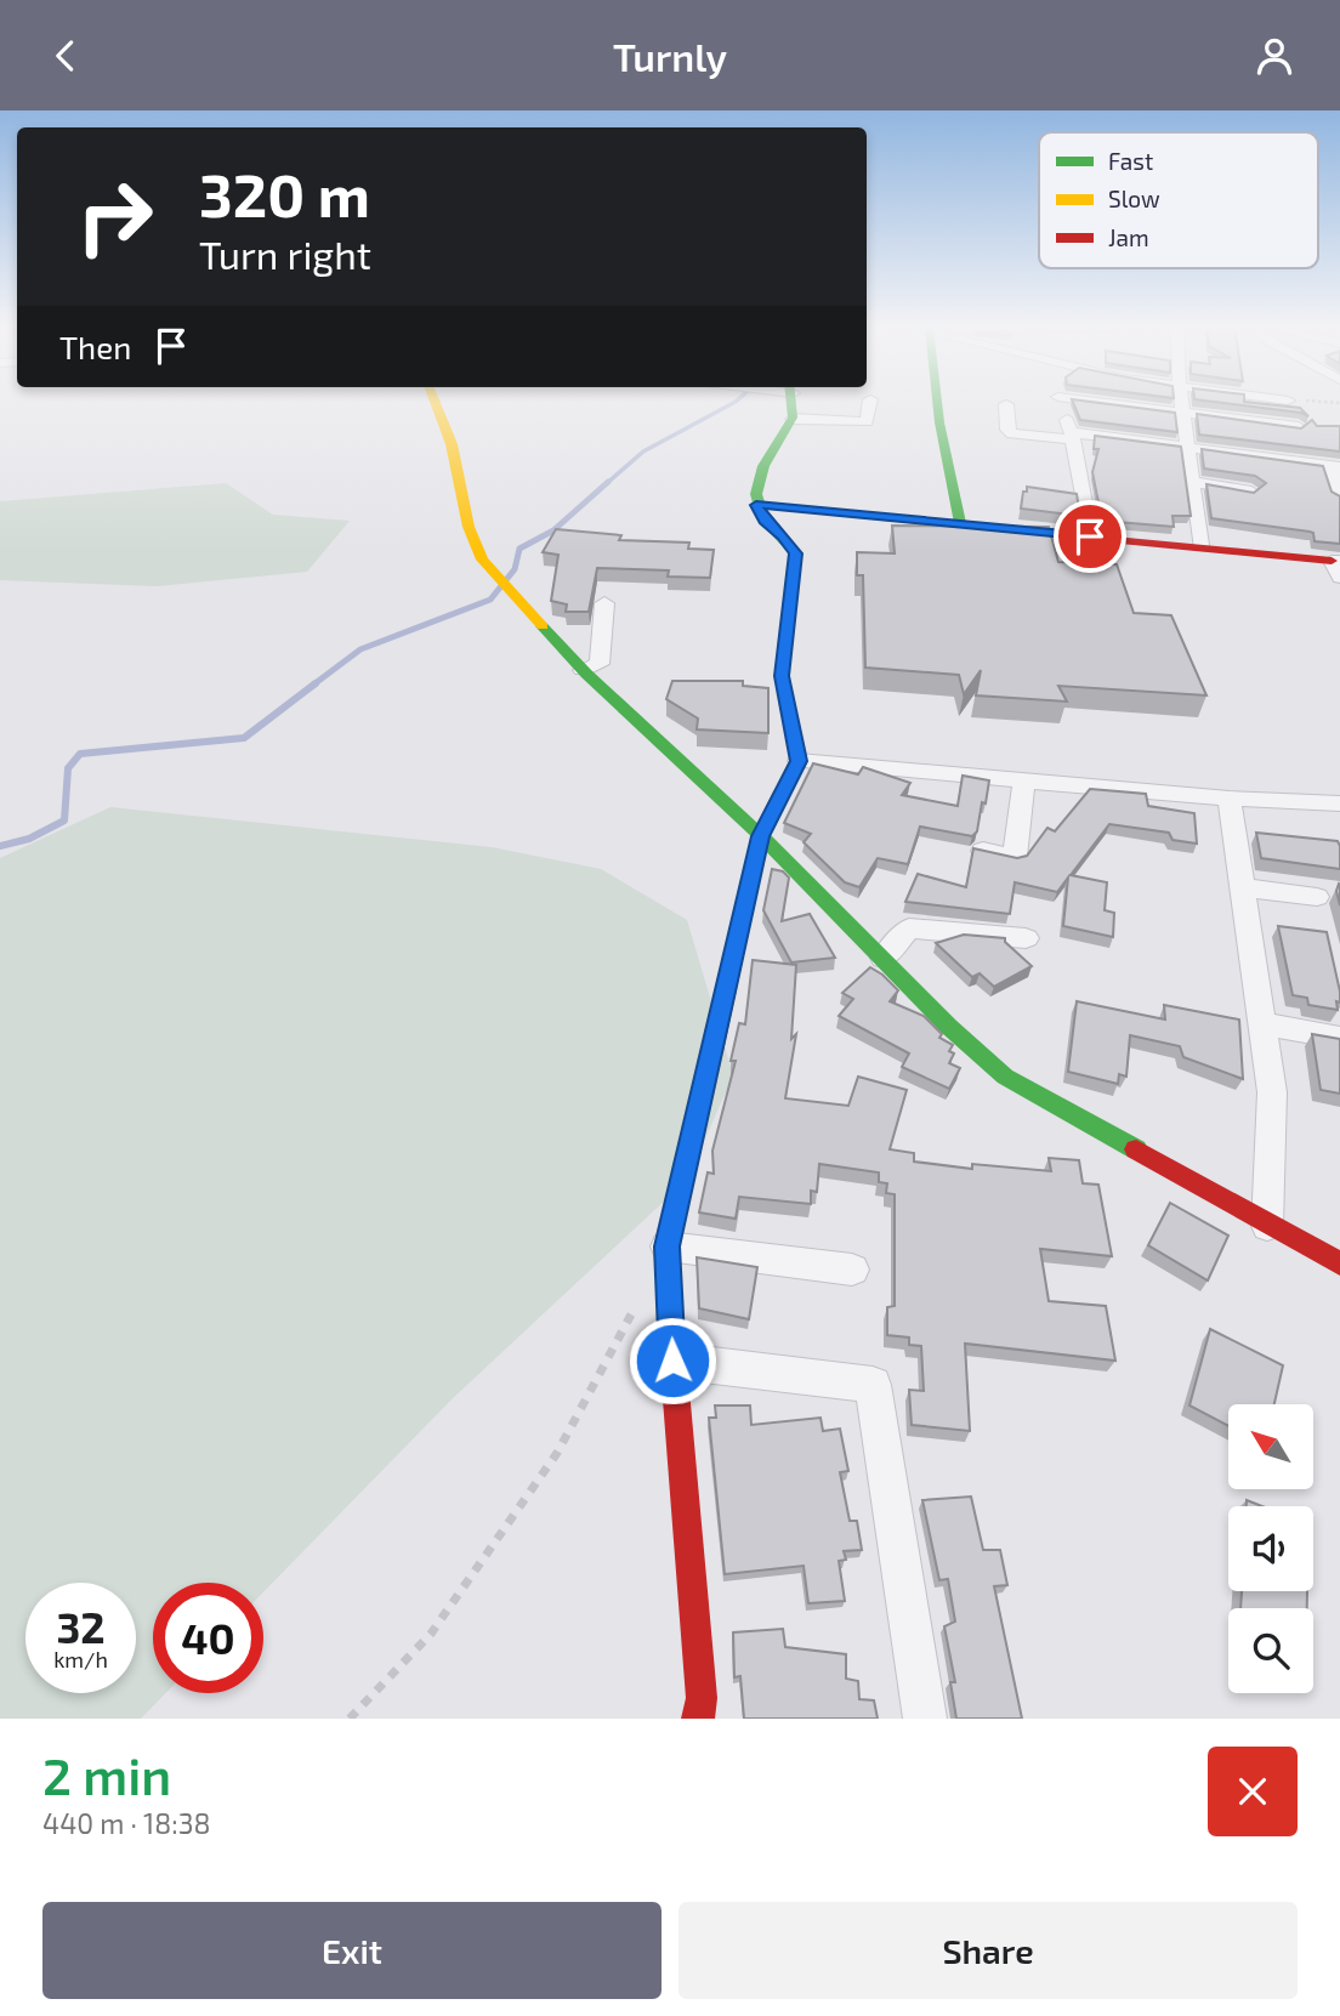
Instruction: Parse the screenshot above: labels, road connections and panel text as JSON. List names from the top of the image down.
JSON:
{
  "legend": ["Fast", "Slow", "Jam"],
  "north": "top left",
  "page": {
    "header": "Turnly",
    "turn": ["320 m", "Turn right"],
    "then": "Then",
    "speed": "32 km/h",
    "limit": "40",
    "heading": ["2 min", "440 m · 18:38"],
    "buttons": ["Exit", "Share"]
  }
}
